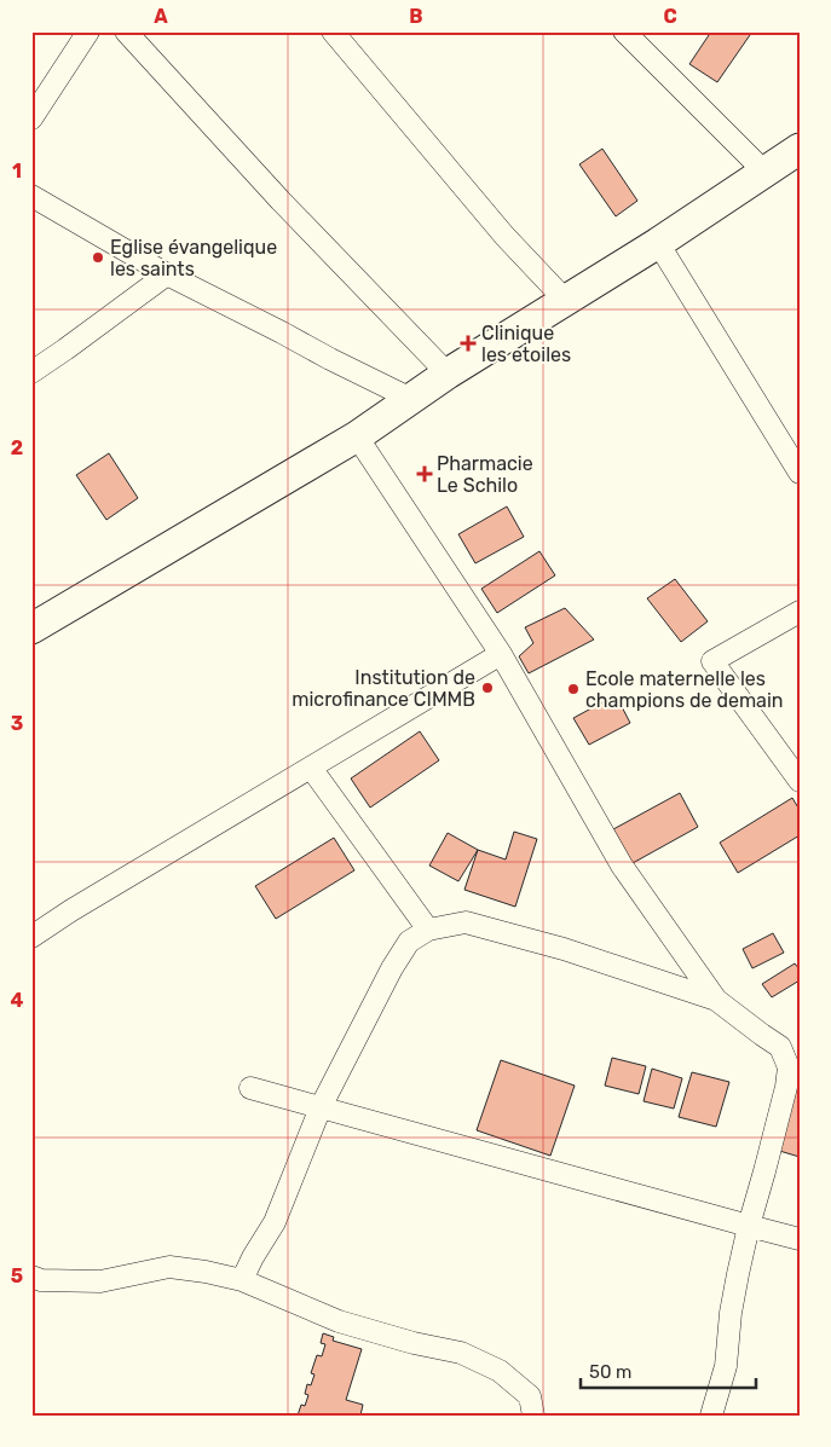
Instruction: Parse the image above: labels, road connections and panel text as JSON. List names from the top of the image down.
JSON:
{
  "places": {
    "other": ["Eglise évangelique les saints", "Institution de microfinance CIMMB", "Ecole maternelle les champions de demain"],
    "health": ["Clinique les etoiles", "Pharmacie Le Schilo"]
  },
  "scale_bar": "50 m",
  "grid": {
    "columns": ["A", "B", "C"],
    "rows": [
      "1",
      "2",
      "3",
      "4",
      "5"
    ]
  }
}
